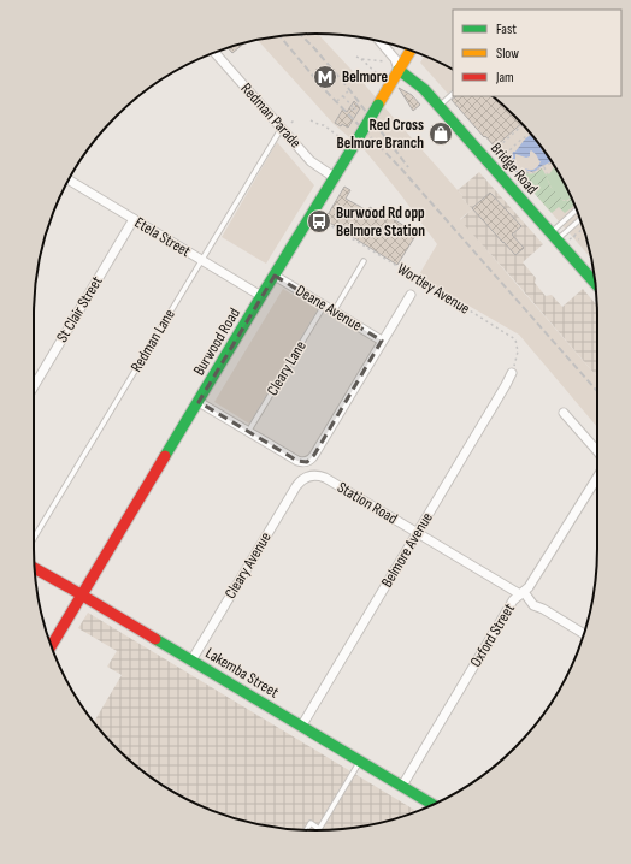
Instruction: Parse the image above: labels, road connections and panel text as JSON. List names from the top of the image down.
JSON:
{
  "streets": {
    "main road": ["Bridge Road", "Burwood Road", "Lakemba Street"],
    "street": [
      "Redman Parade",
      "Etela Street",
      "Deane Avenue",
      "St Clair Street",
      "Station Road",
      "Belmore Avenue",
      "Cleary Avenue",
      "Oxford Street"
    ],
    "lane": ["Redman Lane", "Cleary Lane"],
    "path": ["Wortley Avenue"]
  },
  "crossings": [
    ["Redman Parade", "Redman Lane"],
    ["Redman Parade", "Burwood Road"],
    ["Bridge Road", "Burwood Road"],
    ["Etela Street", "St Clair Street"],
    ["Etela Street", "Redman Lane"],
    ["Etela Street", "Burwood Road"],
    ["Wortley Avenue", "Belmore Avenue"],
    ["Deane Avenue", "Burwood Road"],
    ["Deane Avenue", "Cleary Lane"],
    ["Burwood Road", "Lakemba Street"],
    ["Station Road", "Belmore Avenue"],
    ["Station Road", "Cleary Avenue"],
    ["Station Road", "Oxford Street"],
    ["Belmore Avenue", "Lakemba Street"],
    ["Cleary Avenue", "Lakemba Street"],
    ["Oxford Street", "Lakemba Street"]
  ],
  "places": {
    "metro station": ["Belmore"],
    "shop": ["Red Cross Belmore Branch"],
    "bus stop": ["Burwood Rd opp Belmore Station"]
  },
  "legend": ["Fast", "Slow", "Jam"]
}
